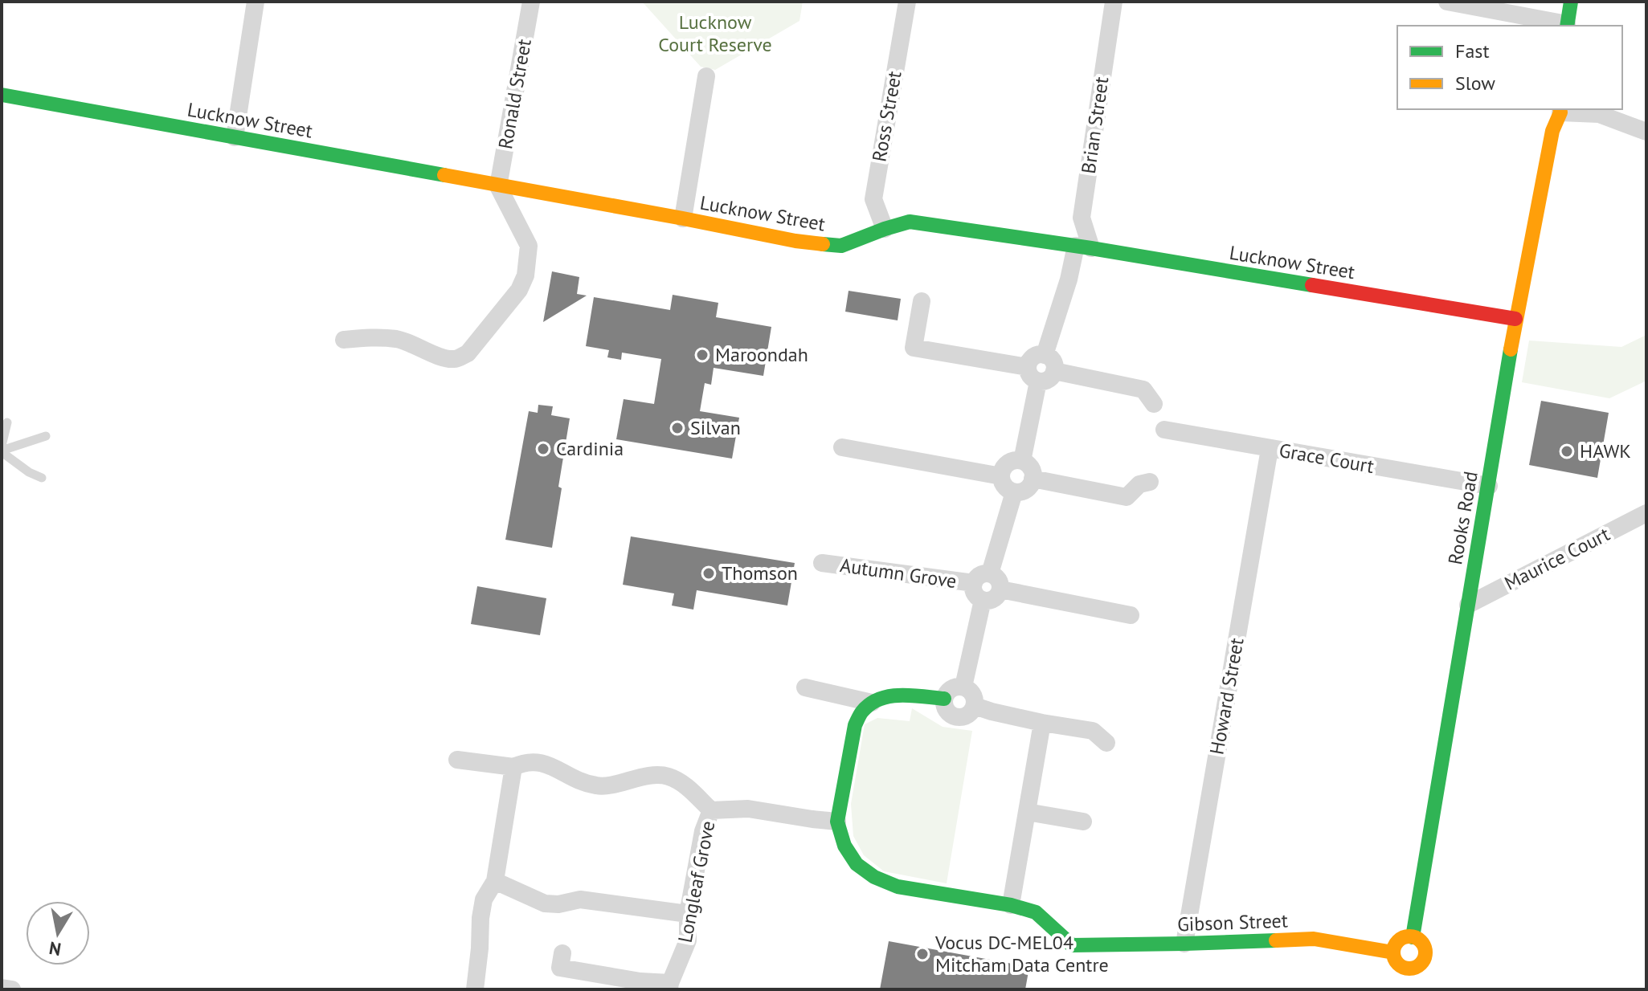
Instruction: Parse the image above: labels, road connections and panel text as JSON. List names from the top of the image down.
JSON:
{
  "streets": {
    "street": [
      "Ronald Street",
      "Ross Street",
      "Lucknow Street",
      "Brian Street",
      "Grace Court",
      "Rooks Road",
      "Maurice Court",
      "Autumn Grove",
      "Howard Street",
      "Longleaf Grove",
      "Gibson Street"
    ]
  },
  "crossings": [
    ["Ronald Street", "Lucknow Street"],
    ["Ross Street", "Lucknow Street"],
    ["Lucknow Street", "Brian Street"],
    ["Lucknow Street", "Rooks Road"],
    ["Grace Court", "Rooks Road"],
    ["Grace Court", "Howard Street"],
    ["Rooks Road", "Maurice Court"],
    ["Rooks Road", "Gibson Street"],
    ["Howard Street", "Gibson Street"]
  ],
  "parks": ["Lucknow Court Reserve"],
  "places": [
    "Maroondah",
    "Silvan",
    "Cardinia",
    "HAWK",
    "Thomson",
    "Vocus DC-MEL04 Mitcham Data Centre"
  ],
  "legend": ["Fast", "Slow"],
  "north": "bottom"
}
